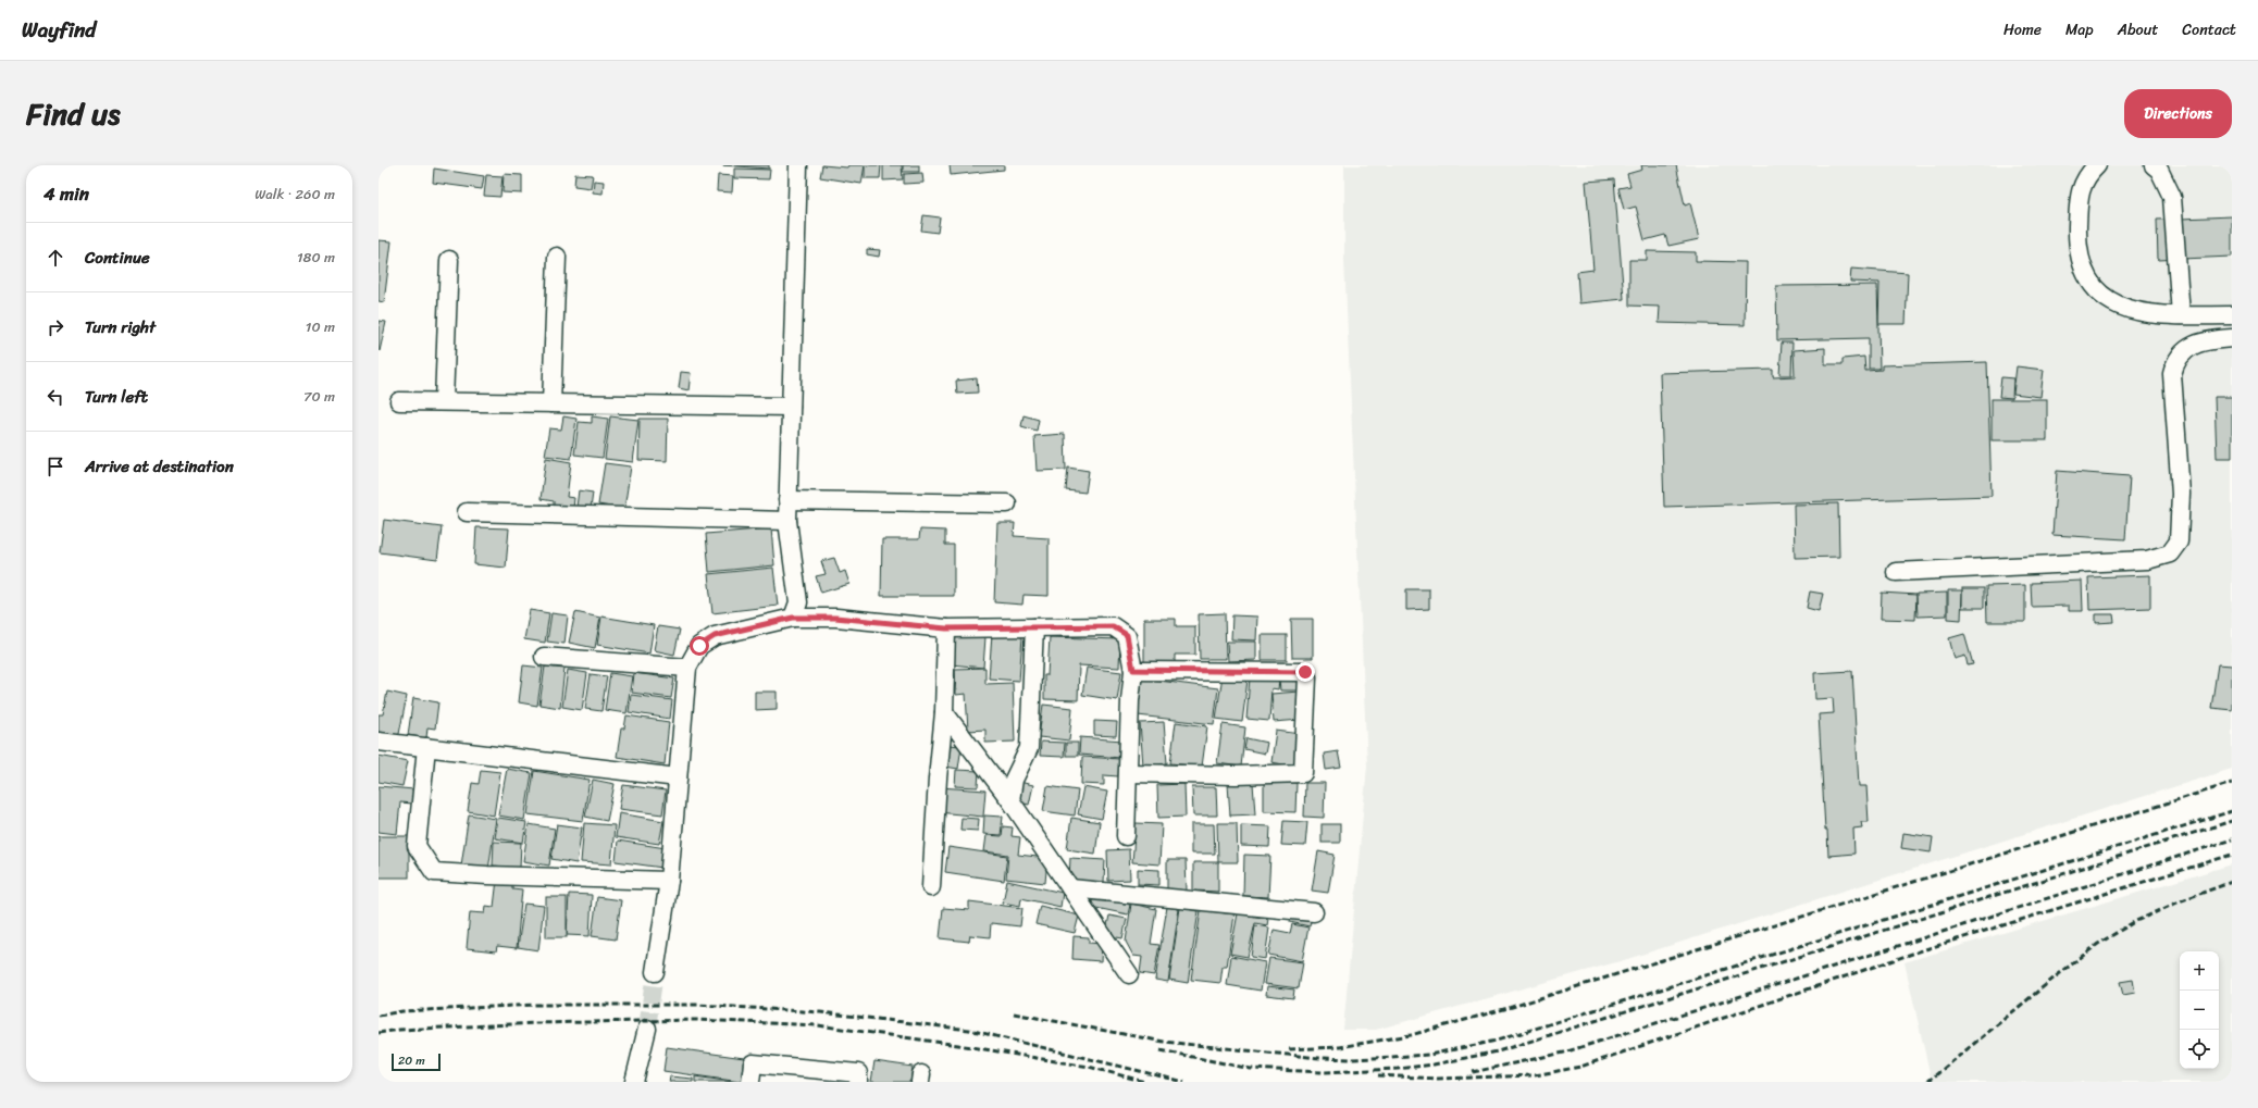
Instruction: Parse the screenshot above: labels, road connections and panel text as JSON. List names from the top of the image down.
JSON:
{
  "scale_bar": "20 m",
  "page": {
    "header": "Wayfind",
    "nav": [
      "Home",
      "Map",
      "About",
      "Contact"
    ],
    "title": "Find us",
    "buttons": "Directions",
    "heading": ["4 min", "Walk · 260 m"],
    "list": [
      ["Continue", "180 m"],
      ["Turn right", "10 m"],
      ["Turn left", "70 m"],
      "Arrive at destination"
    ],
    "map_buttons": ["+", "−"],
    "scale": "20 m"
  }
}
